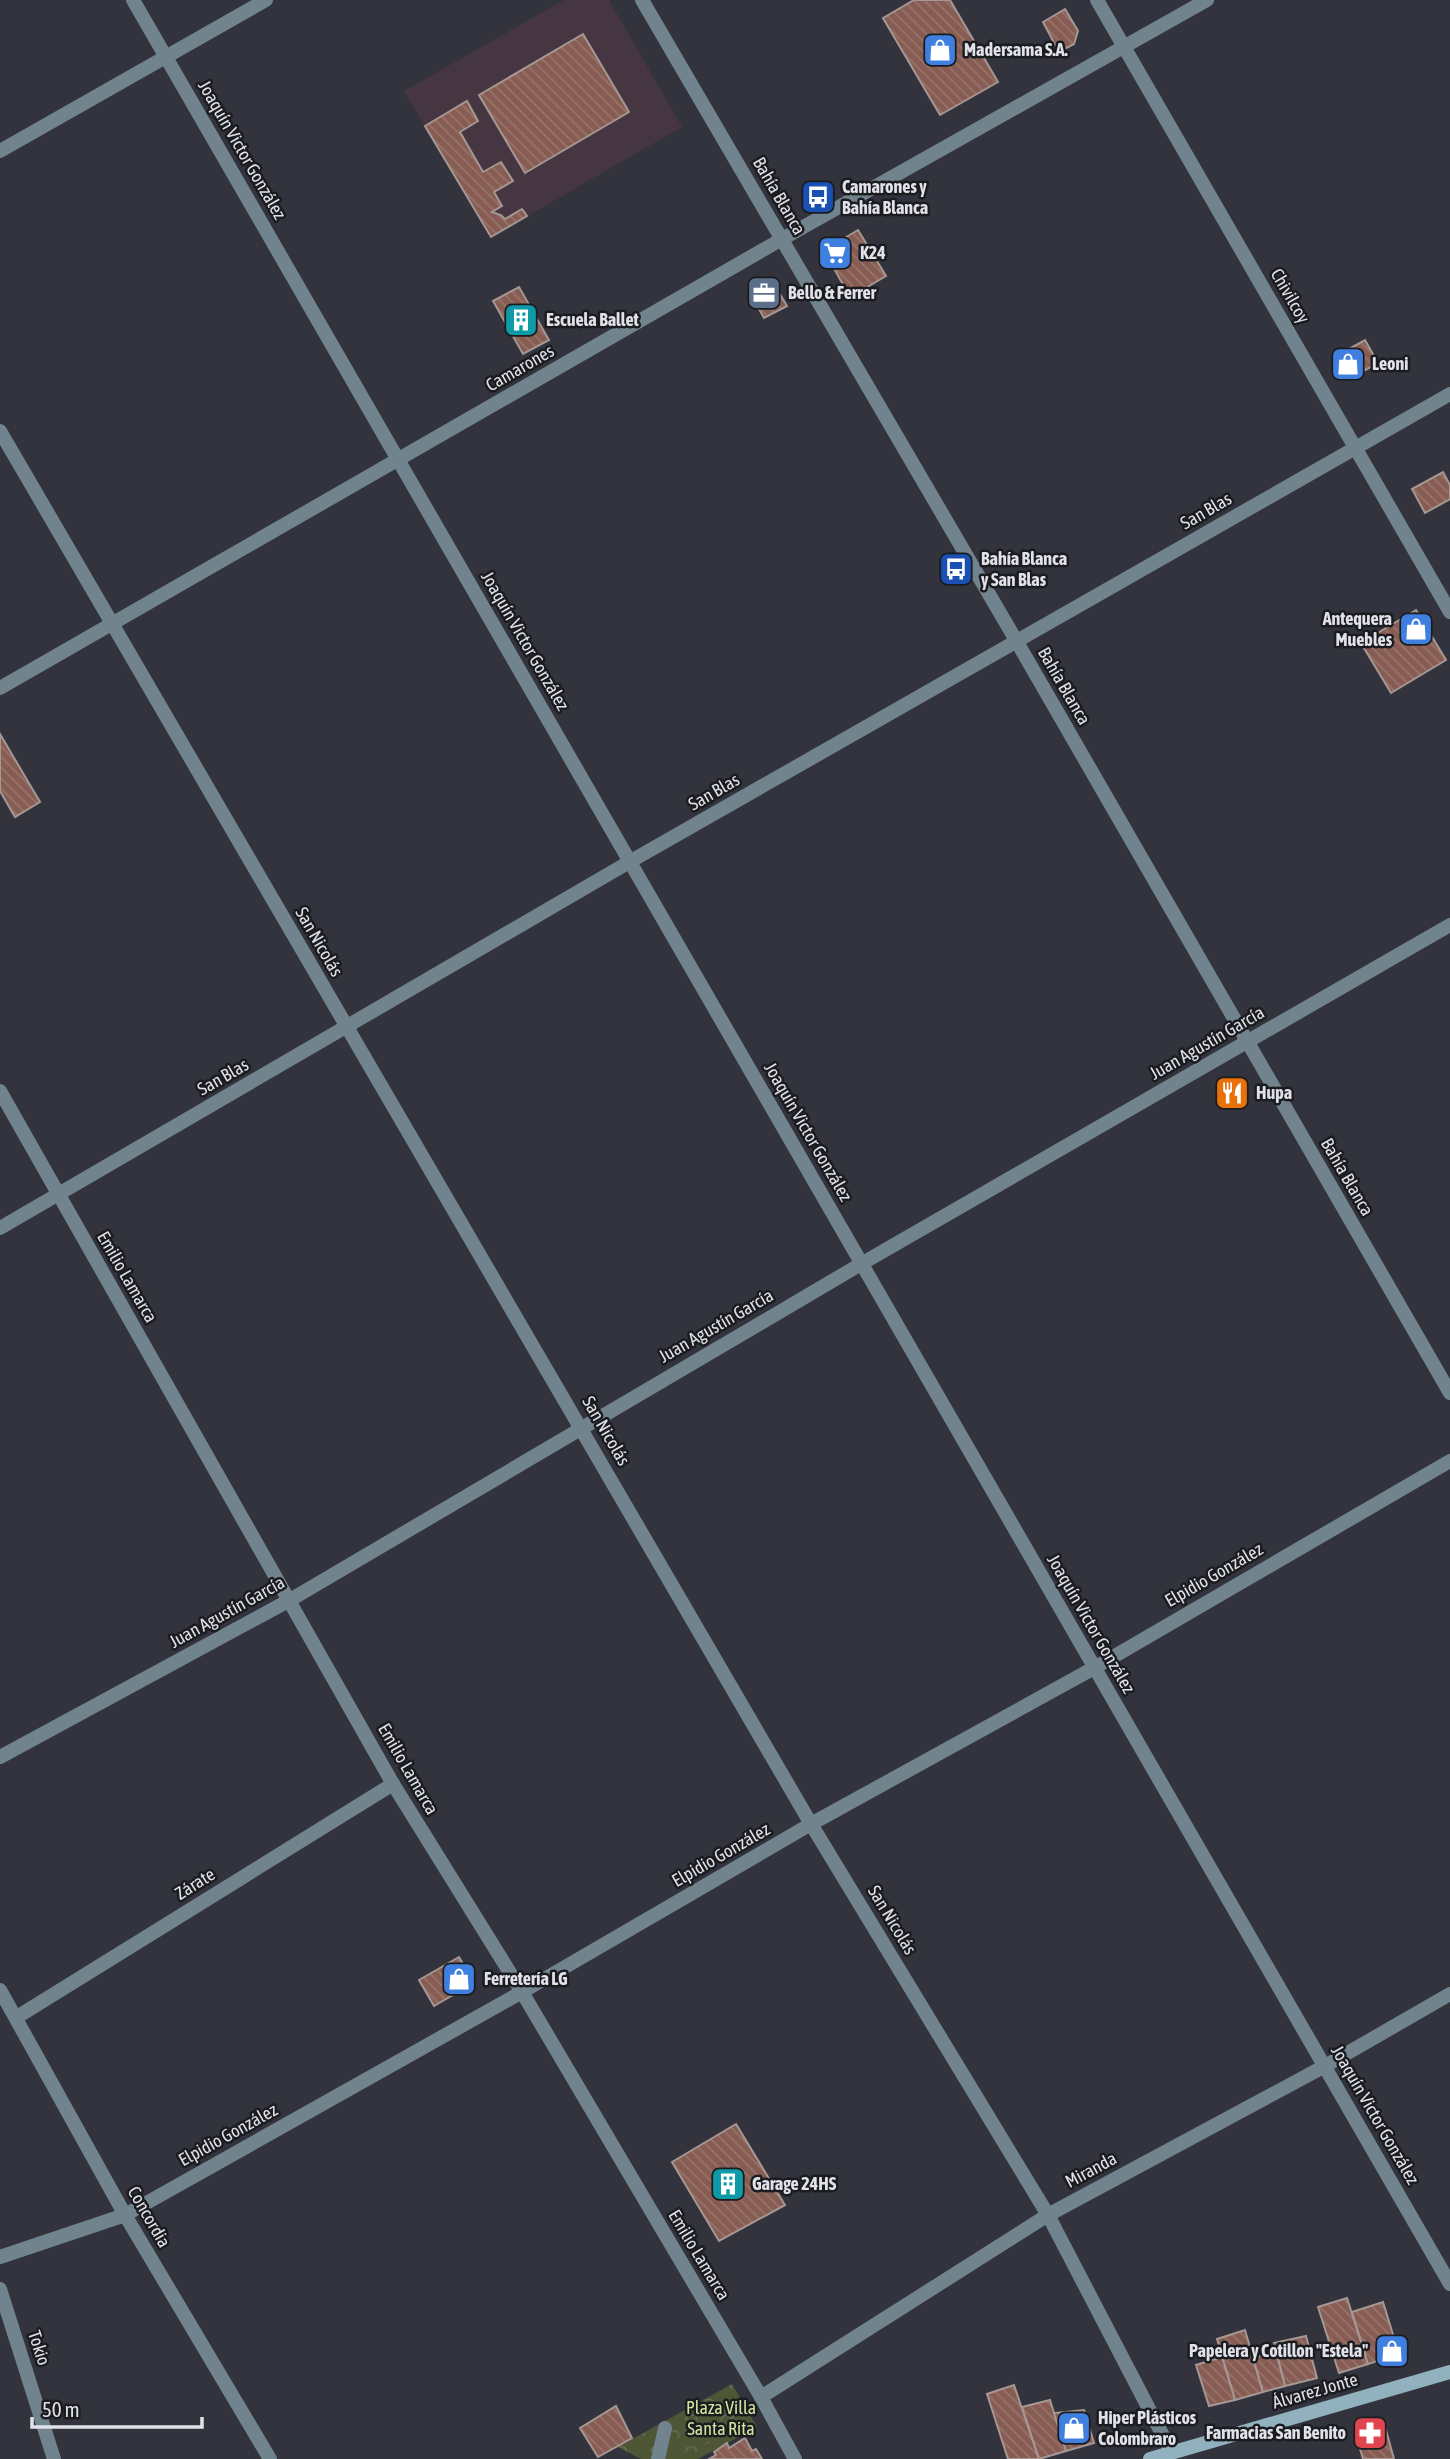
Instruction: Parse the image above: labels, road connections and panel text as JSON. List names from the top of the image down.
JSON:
{
  "streets": {
    "street": [
      "Joaquín Victor González",
      "Bahía Blanca",
      "Chivilcoy",
      "Camarones",
      "San Blas",
      "San Nicolás",
      "Juan Agustín García",
      "Emilio Lamarca",
      "Elpidio González",
      "Zárate",
      "Miranda",
      "Concordia",
      "Tokio",
      "Álvarez Jonte"
    ]
  },
  "crossings": [
    ["Joaquín Victor González", "Camarones"],
    ["Joaquín Victor González", "San Blas"],
    ["Joaquín Victor González", "Juan Agustín García"],
    ["Joaquín Victor González", "Elpidio González"],
    ["Joaquín Victor González", "Miranda"],
    ["Bahía Blanca", "Camarones"],
    ["Bahía Blanca", "San Blas"],
    ["Bahía Blanca", "Juan Agustín García"],
    ["Chivilcoy", "Camarones"],
    ["Chivilcoy", "San Blas"],
    ["Camarones", "San Nicolás"],
    ["San Blas", "San Nicolás"],
    ["San Blas", "Emilio Lamarca"],
    ["San Nicolás", "Juan Agustín García"],
    ["San Nicolás", "Elpidio González"],
    ["San Nicolás", "Miranda"],
    ["San Nicolás", "Álvarez Jonte"],
    ["Juan Agustín García", "Emilio Lamarca"],
    ["Emilio Lamarca", "Elpidio González"],
    ["Emilio Lamarca", "Zárate"],
    ["Emilio Lamarca", "Miranda"],
    ["Elpidio González", "Concordia"],
    ["Zárate", "Concordia"]
  ],
  "parks": ["Plaza Villa Santa Rita"],
  "places": {
    "shop": [
      "Madersama S.A.",
      "Leoni",
      "Antequera Muebles",
      "Ferretería LG",
      "Papelera y Cotillon \"Estela\"",
      "Hiper Plásticos Colombraro"
    ],
    "bus stop": ["Camarones y Bahía Blanca", "Bahía Blanca y San Blas"],
    "supermarket": ["K24"],
    "office": ["Bello & Ferrer"],
    "building": ["Escuela Ballet", "Garage 24HS"],
    "restaurant": ["Hupa"],
    "pharmacy": ["Farmacias San Benito"]
  },
  "scale_bar": "50 m"
}
